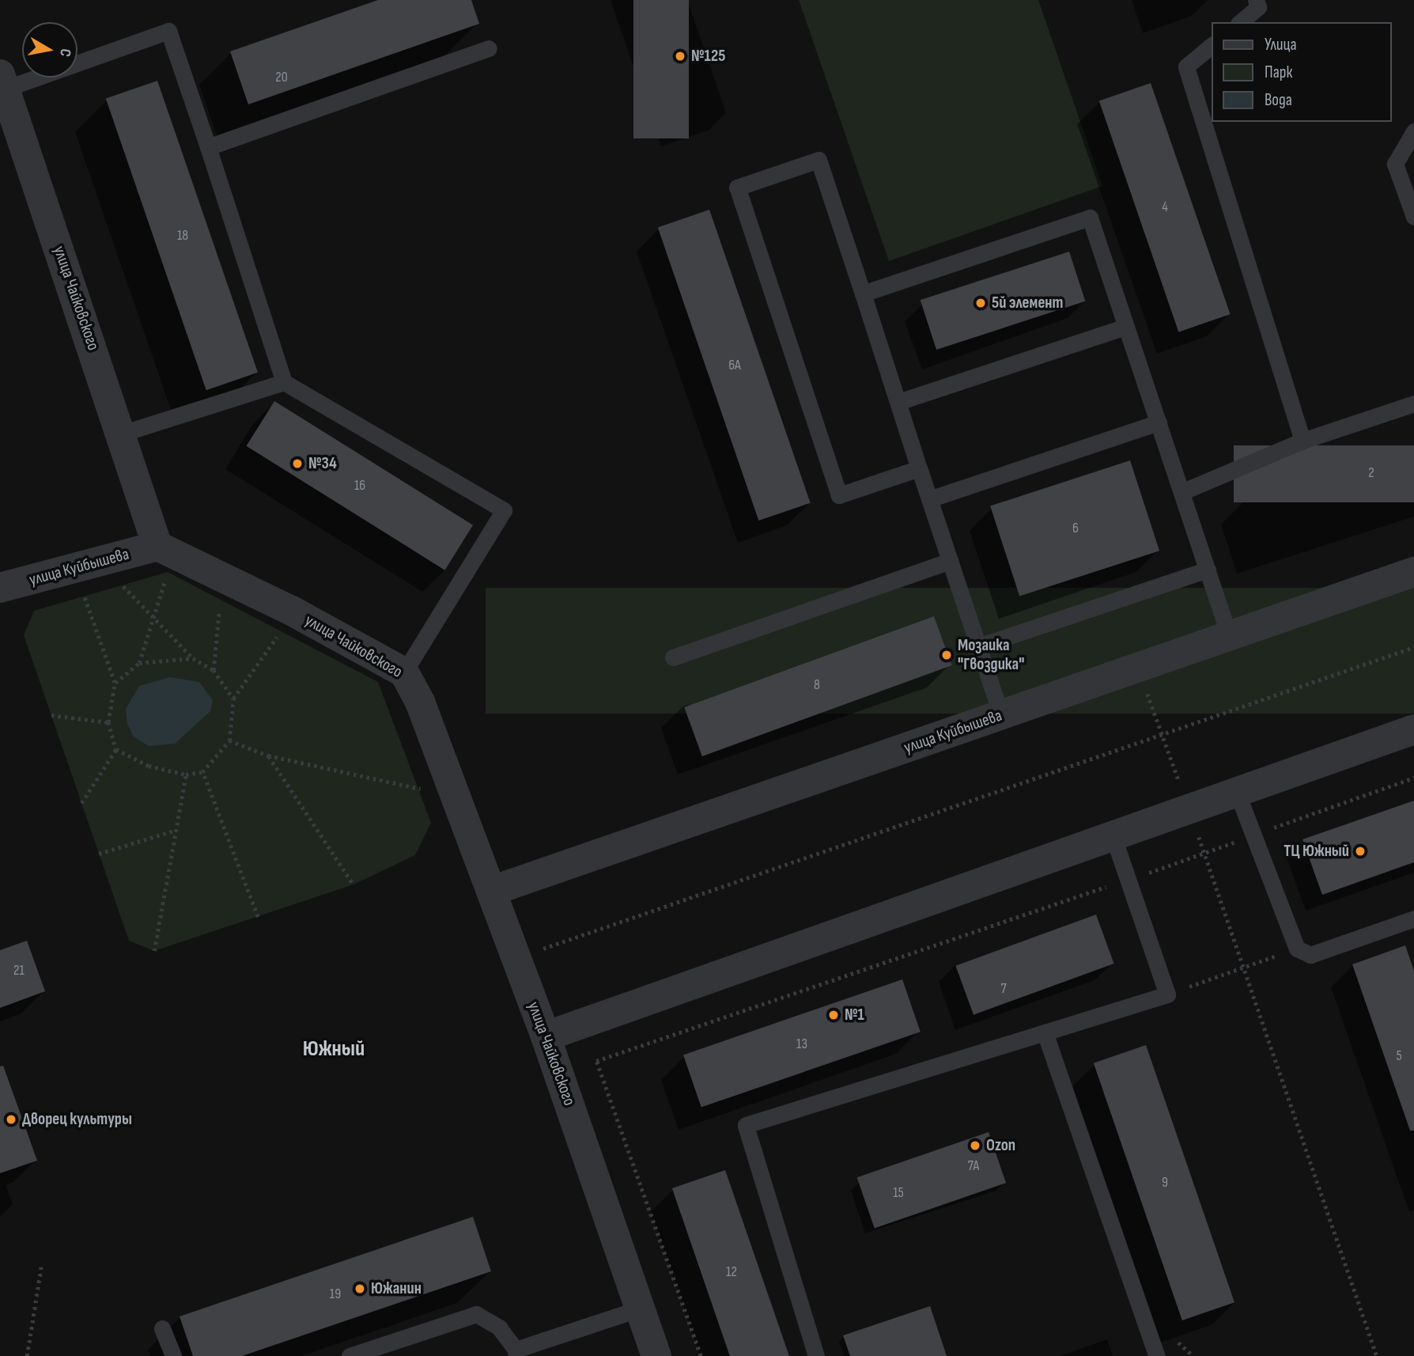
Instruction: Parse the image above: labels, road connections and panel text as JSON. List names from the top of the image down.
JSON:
{
  "streets": {
    "street": ["улица Чайковского", "улица Куйбышева"]
  },
  "crossings": [
    ["улица Чайковского", "улица Куйбышева"]
  ],
  "districts": ["Южный"],
  "places": [
    "№125",
    "5й элемент",
    "№34",
    "Мозаика \"Гвоздика\"",
    "ТЦ Южный",
    "№1",
    "Дворец культуры",
    "Ozon",
    "Южанин"
  ],
  "house_numbers": [
    "20",
    "4",
    "18",
    "6А",
    "2",
    "16",
    "6",
    "8",
    "21",
    "7",
    "13",
    "5",
    "7А",
    "9",
    "15",
    "12",
    "19"
  ],
  "legend": ["Улица", "Парк", "Вода"],
  "north": "right"
}
